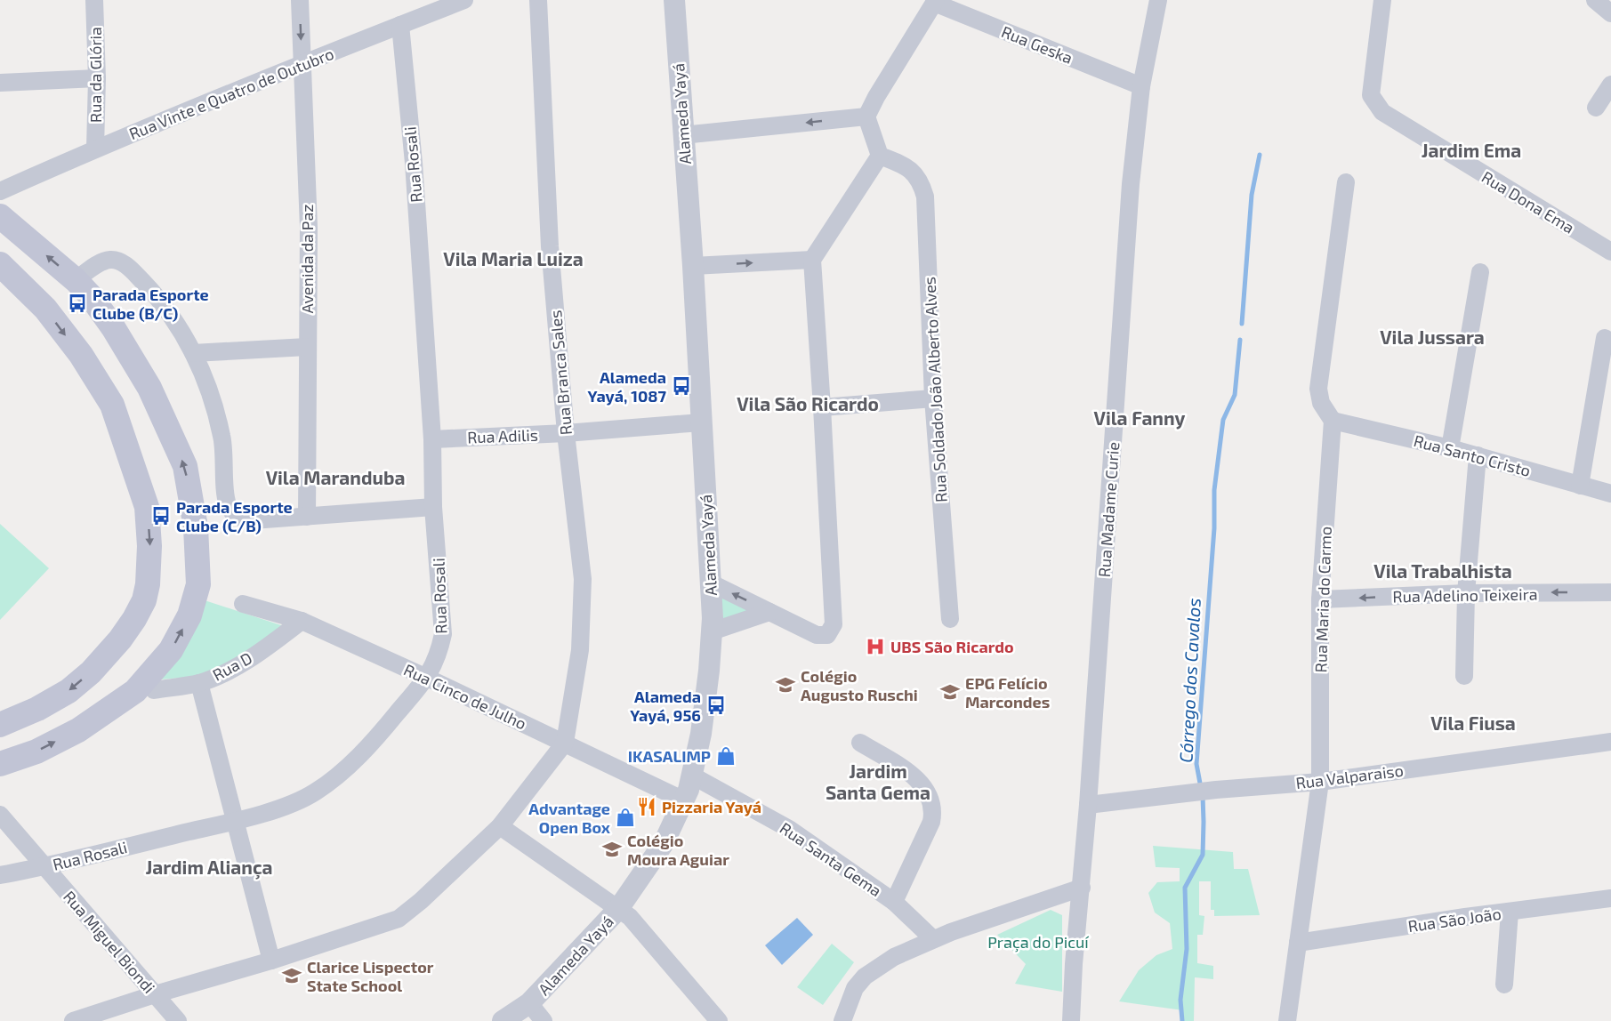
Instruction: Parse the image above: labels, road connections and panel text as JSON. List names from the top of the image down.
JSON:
{
  "streets": {
    "street": [
      "Rua Geska",
      "Rua da Glória",
      "Rua Vinte e Quatro de Outubro",
      "Alameda Yayá",
      "Rua Rosali",
      "Rua Dona Ema",
      "Avenida da Paz",
      "Rua Branca Sales",
      "Rua Soldado João Alberto Alves",
      "Rua Adilis",
      "Rua Santo Cristo",
      "Rua Madame Curie",
      "Rua Adelino Teixeira",
      "Rua Maria do Carmo",
      "Rua D",
      "Rua Cinco de Julho",
      "Rua Valparaiso",
      "Rua Santa Gema",
      "Rua São João",
      "Rua Miguel Biondi"
    ]
  },
  "crossings": [
    ["Rua Geska", "Rua Madame Curie"],
    ["Rua da Glória", "Rua Vinte e Quatro de Outubro"],
    ["Rua Vinte e Quatro de Outubro", "Rua Rosali"],
    ["Rua Vinte e Quatro de Outubro", "Avenida da Paz"],
    ["Alameda Yayá", "Rua Adilis"],
    ["Alameda Yayá", "Rua Cinco de Julho"],
    ["Alameda Yayá", "Rua Santa Gema"],
    ["Rua Rosali", "Rua Adilis"],
    ["Rua Rosali", "Rua Cinco de Julho"],
    ["Rua Rosali", "Rua Miguel Biondi"],
    ["Rua Branca Sales", "Rua Adilis"],
    ["Rua Branca Sales", "Rua Cinco de Julho"],
    ["Rua Santo Cristo", "Rua Maria do Carmo"],
    ["Rua Madame Curie", "Rua Valparaiso"],
    ["Rua Adelino Teixeira", "Rua Maria do Carmo"],
    ["Rua Maria do Carmo", "Rua Valparaiso"],
    ["Rua Maria do Carmo", "Rua São João"],
    ["Rua D", "Rua Cinco de Julho"]
  ],
  "one_way": ["Rua Adelino Teixeira"],
  "districts": [
    "Jardim Ema",
    "Vila Maria Luiza",
    "Vila Jussara",
    "Vila São Ricardo",
    "Vila Fanny",
    "Vila Maranduba",
    "Vila Trabalhista",
    "Vila Fiusa",
    "Jardim Santa Gema",
    "Jardim Aliança"
  ],
  "water": ["Córrego dos Cavalos"],
  "parks": ["Praça do Picuí"],
  "places": {
    "bus stop": [
      "Parada Esporte Clube (B/C)",
      "Alameda Yayá, 1087",
      "Parada Esporte Clube (C/B)",
      "Alameda Yayá, 956"
    ],
    "hospital": ["UBS São Ricardo"],
    "school or university": [
      "Colégio Augusto Ruschi",
      "EPG Felício Marcondes",
      "Colégio Moura Aguiar",
      "Clarice Lispector State School"
    ],
    "shop": ["IKASALIMP", "Advantage Open Box"],
    "restaurant": ["Pizzaria Yayá"]
  }
}
